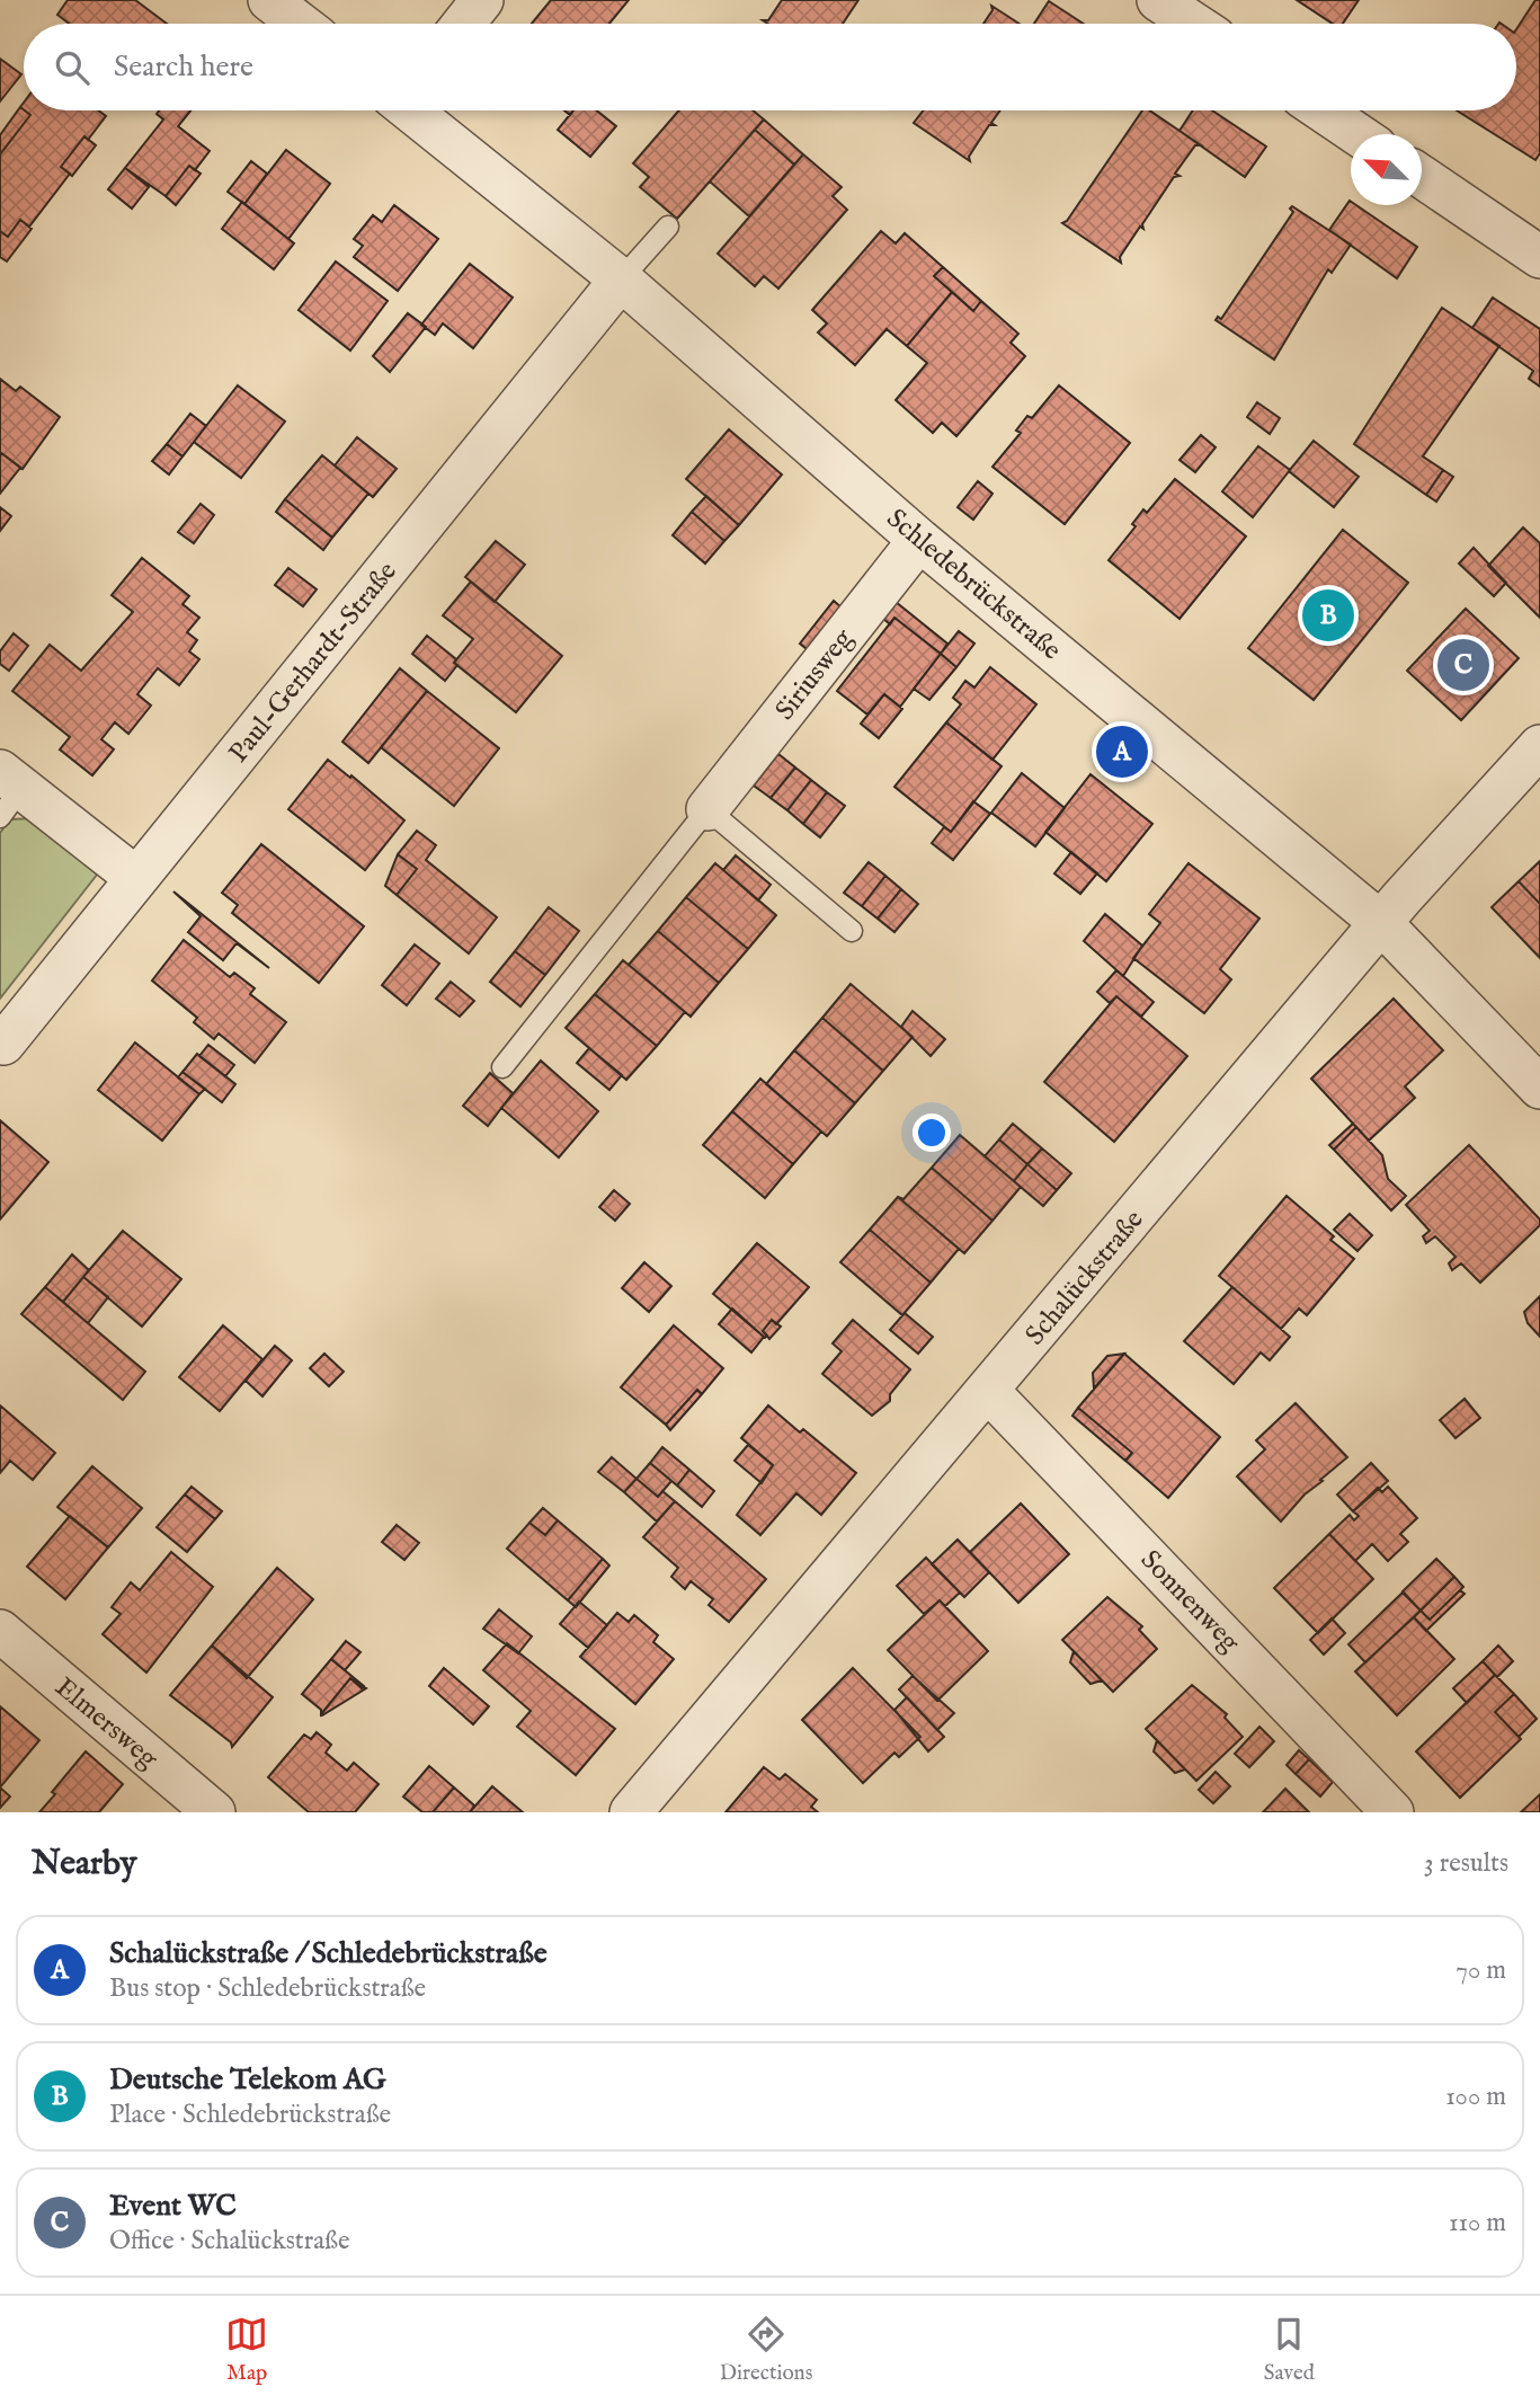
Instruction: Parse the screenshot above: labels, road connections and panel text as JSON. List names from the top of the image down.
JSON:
{
  "streets": {
    "street": [
      "Schledebrückstraße",
      "Paul-Gerhardt-Straße",
      "Siriusweg",
      "Schalückstraße",
      "Sonnenweg",
      "Elmersweg"
    ]
  },
  "crossings": [
    ["Schledebrückstraße", "Paul-Gerhardt-Straße"],
    ["Schledebrückstraße", "Siriusweg"],
    ["Schledebrückstraße", "Schalückstraße"],
    ["Schalückstraße", "Sonnenweg"]
  ],
  "north": "top left",
  "page": {
    "search": "Search here",
    "pins": ["B", "C", "A"],
    "heading": ["Nearby", "3 results"],
    "list": [
      {
        "mark": "A",
        "name": "Schalückstraße / Schledebrückstraße",
        "note": "Bus stop · Schledebrückstraße",
        "value": "70 m"
      },
      {
        "mark": "B",
        "name": "Deutsche Telekom AG",
        "note": "Place · Schledebrückstraße",
        "value": "100 m"
      },
      {
        "mark": "C",
        "name": "Event WC",
        "note": "Office · Schalückstraße",
        "value": "110 m"
      }
    ],
    "nav": ["Map", "Directions", "Saved"]
  }
}
